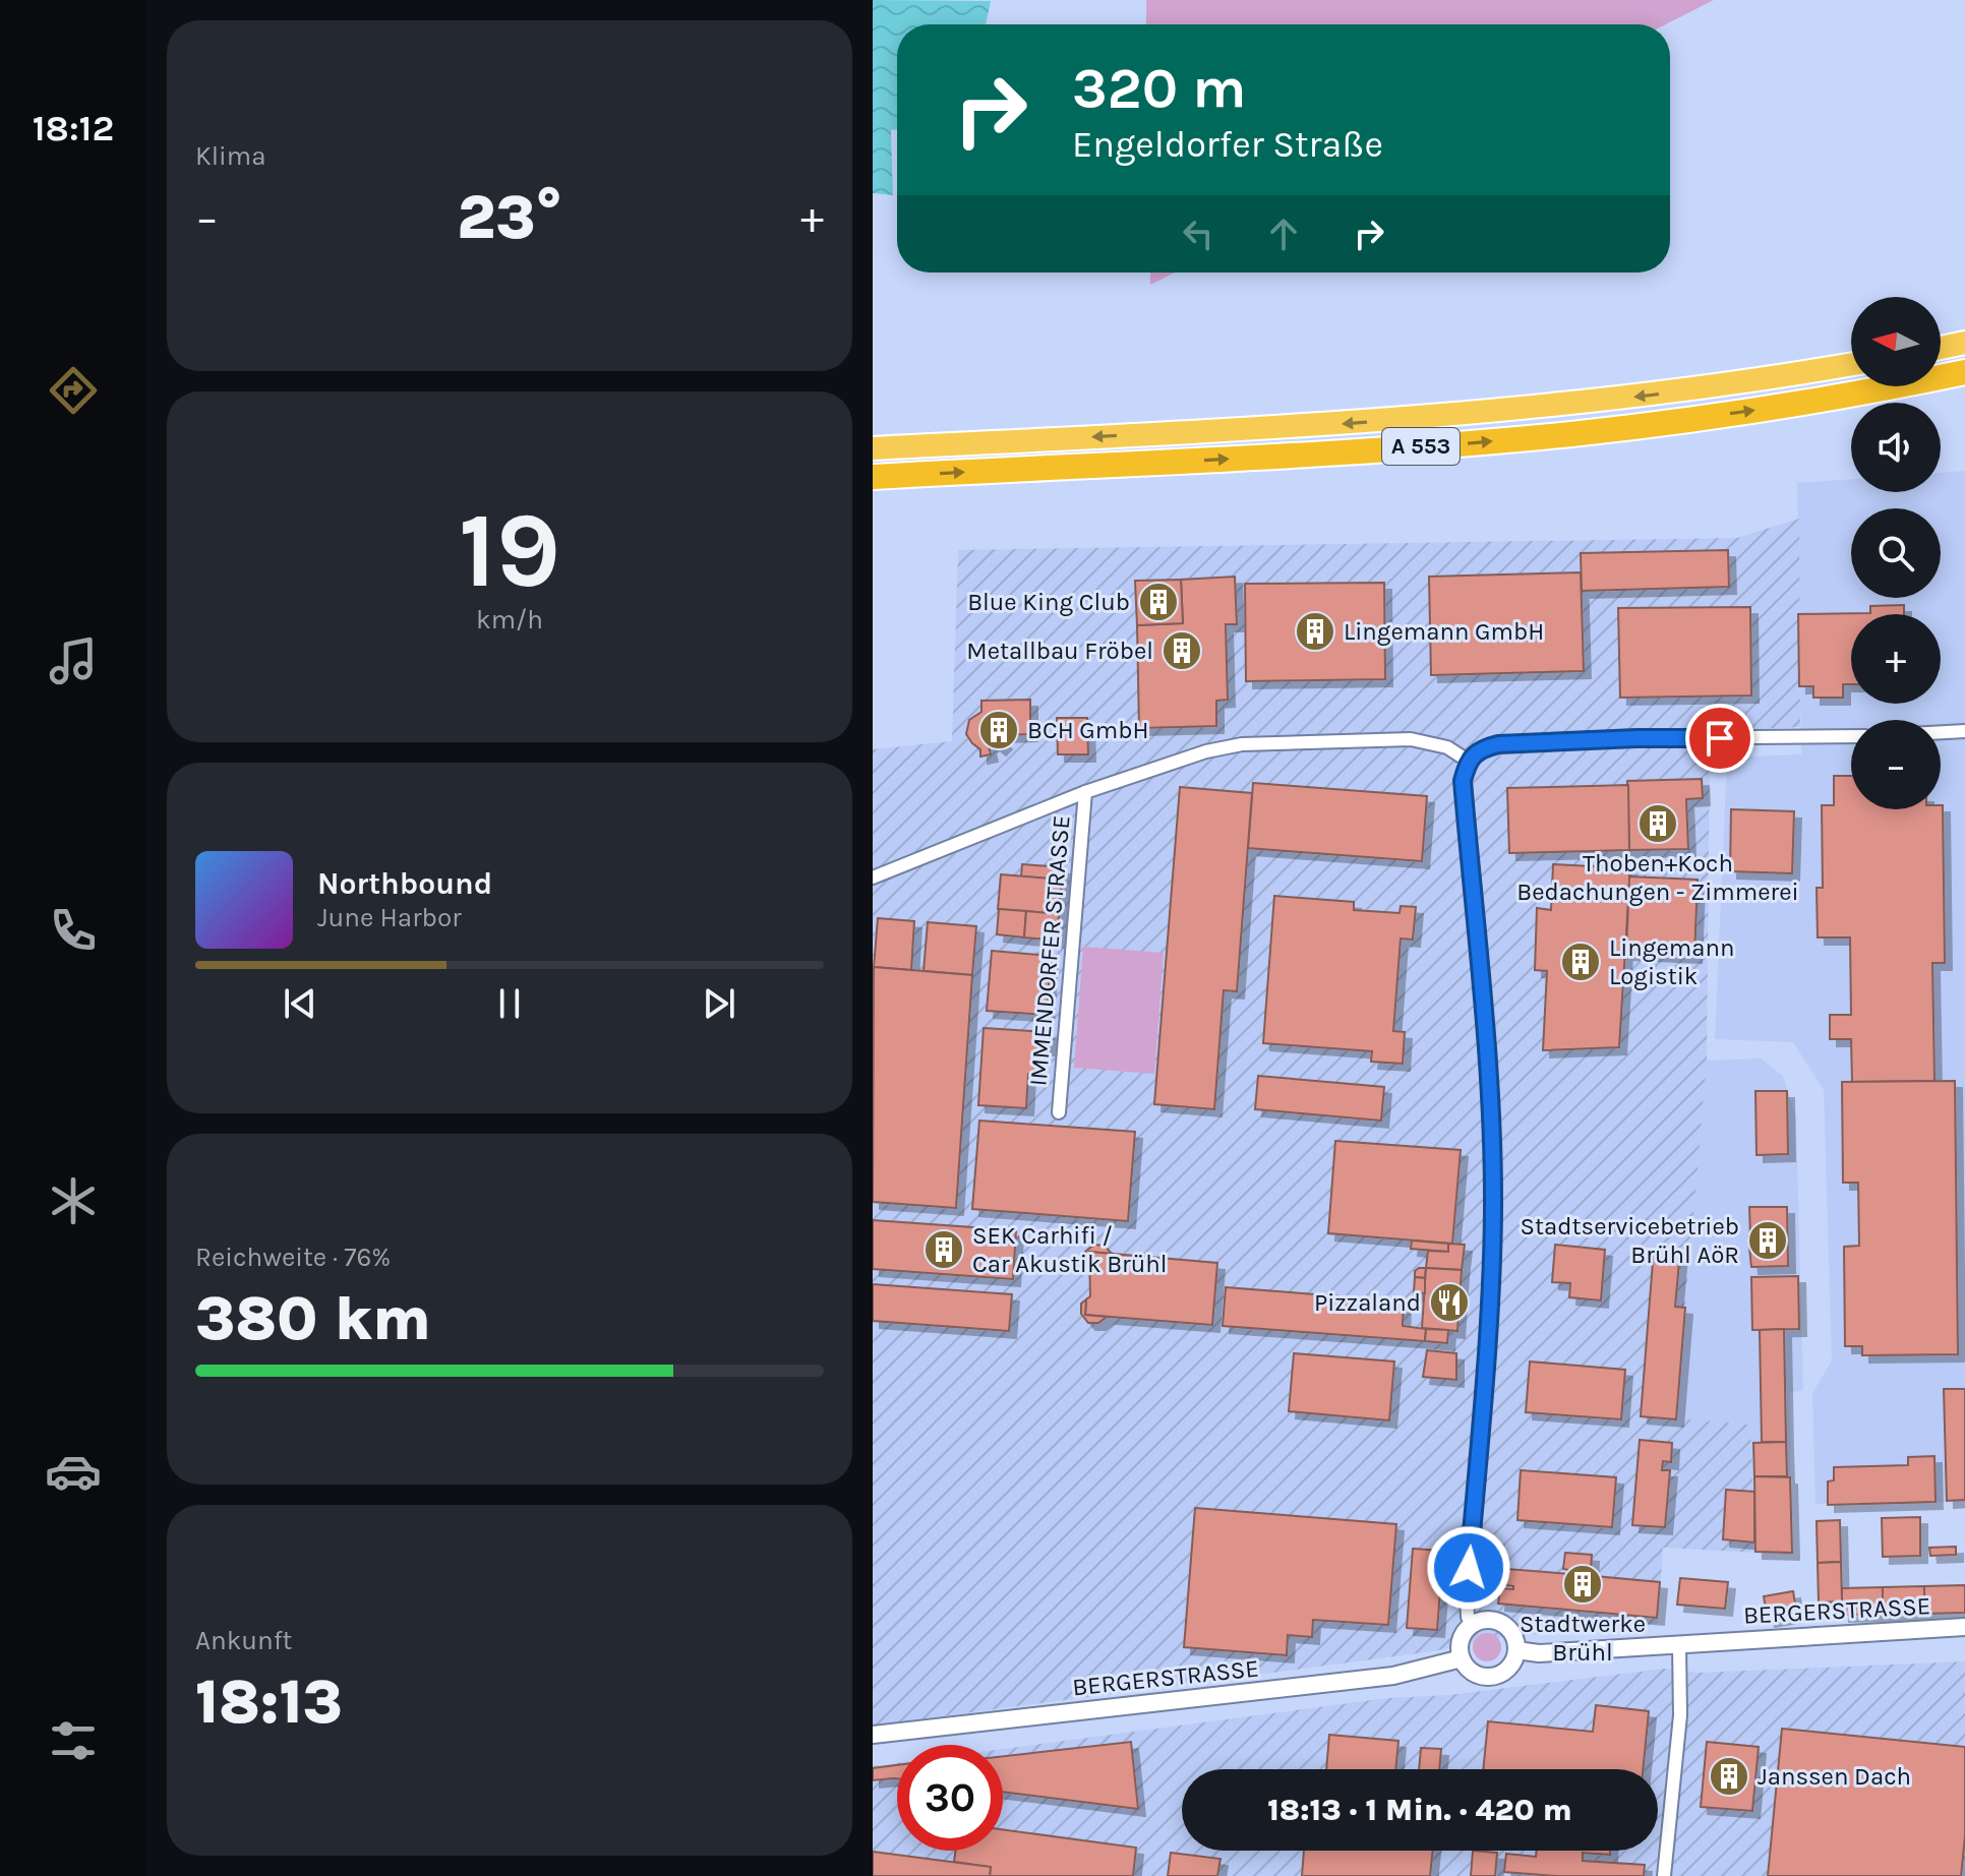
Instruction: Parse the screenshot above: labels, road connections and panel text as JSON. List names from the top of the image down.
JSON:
{
  "streets": {
    "highway": ["A 553"],
    "street": ["IMMENDORFER STRASSE", "BERGERSTRASSE"]
  },
  "places": {
    "building": [
      "Blue King Club",
      "Lingemann GmbH",
      "Metallbau Fröbel",
      "BCH GmbH",
      "Thoben+Koch Bedachungen - Zimmerei",
      "Lingemann Logistik",
      "Stadtservicebetrieb Brühl AöR",
      "SEK Carhifi / Car Akustik Brühl",
      "Stadtwerke Brühl",
      "Janssen Dach"
    ],
    "restaurant": ["Pizzaland"]
  },
  "north": "left",
  "page": {
    "tabs": "18:12",
    "tile": [
      "Klima",
      ["19", "km/h"],
      ["Reichweite · 76%", "380 km"],
      ["Ankunft", "18:13"]
    ],
    "turn": ["320 m", "Engeldorfer Straße"],
    "heat": ["−", "23°", "+"],
    "map_buttons": ["+", "−"],
    "song": ["Northbound", "June Harbor"],
    "limit": "30",
    "trip": "18:13 · 1 Min. · 420 m"
  }
}
